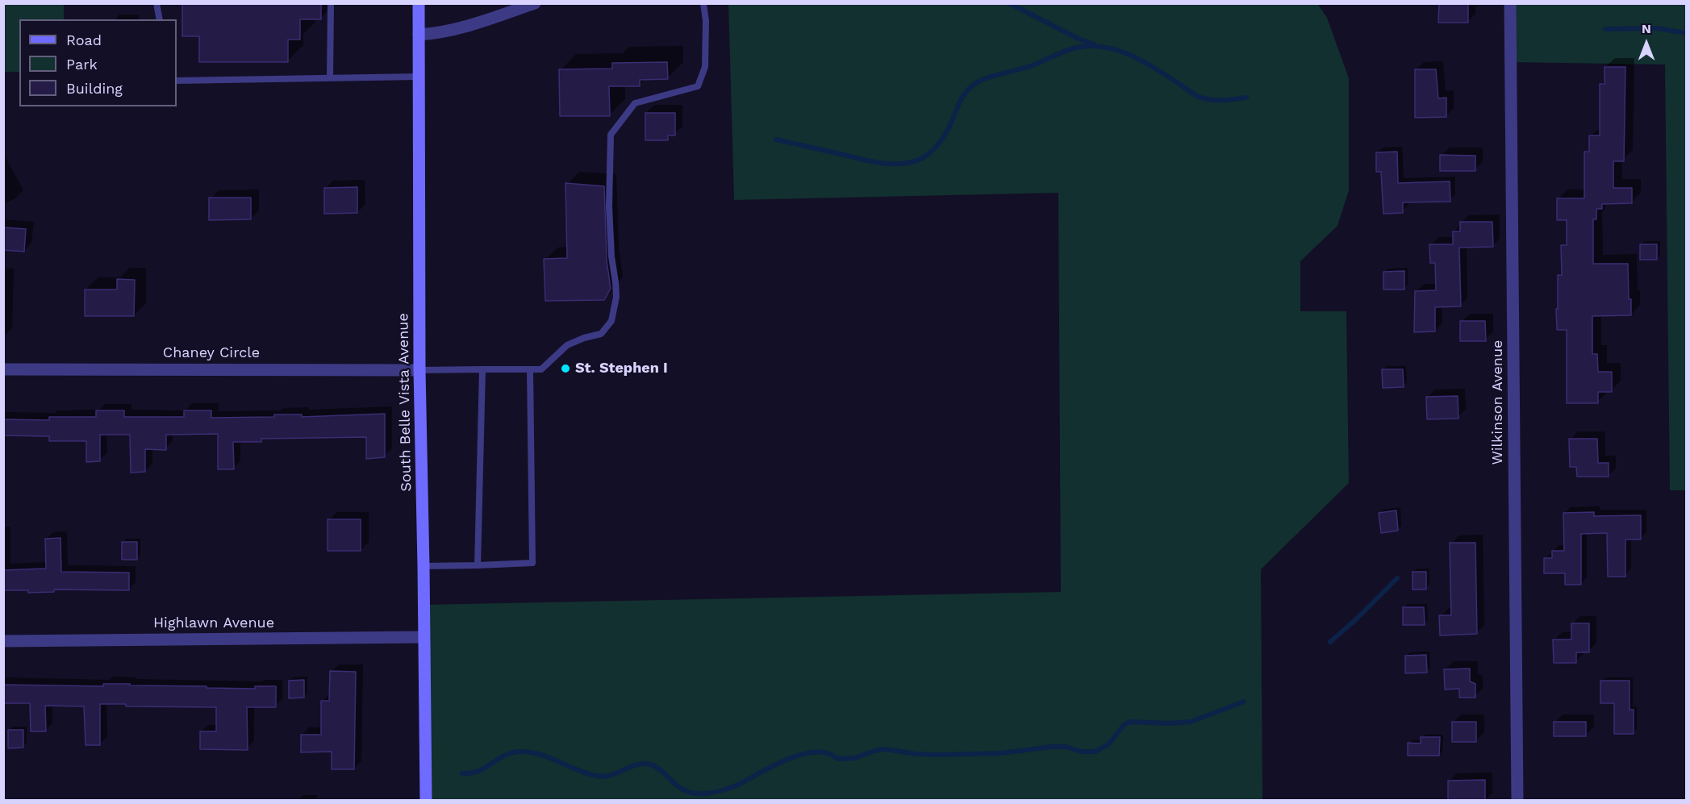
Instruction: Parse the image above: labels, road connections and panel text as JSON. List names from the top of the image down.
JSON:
{
  "streets": {
    "street": [
      "Chaney Circle",
      "South Belle Vista Avenue",
      "Wilkinson Avenue",
      "Highlawn Avenue"
    ]
  },
  "crossings": [
    ["Chaney Circle", "South Belle Vista Avenue"],
    ["South Belle Vista Avenue", "Highlawn Avenue"]
  ],
  "places": ["St. Stephen I"],
  "legend": ["Road", "Park", "Building"],
  "north": "top"
}
